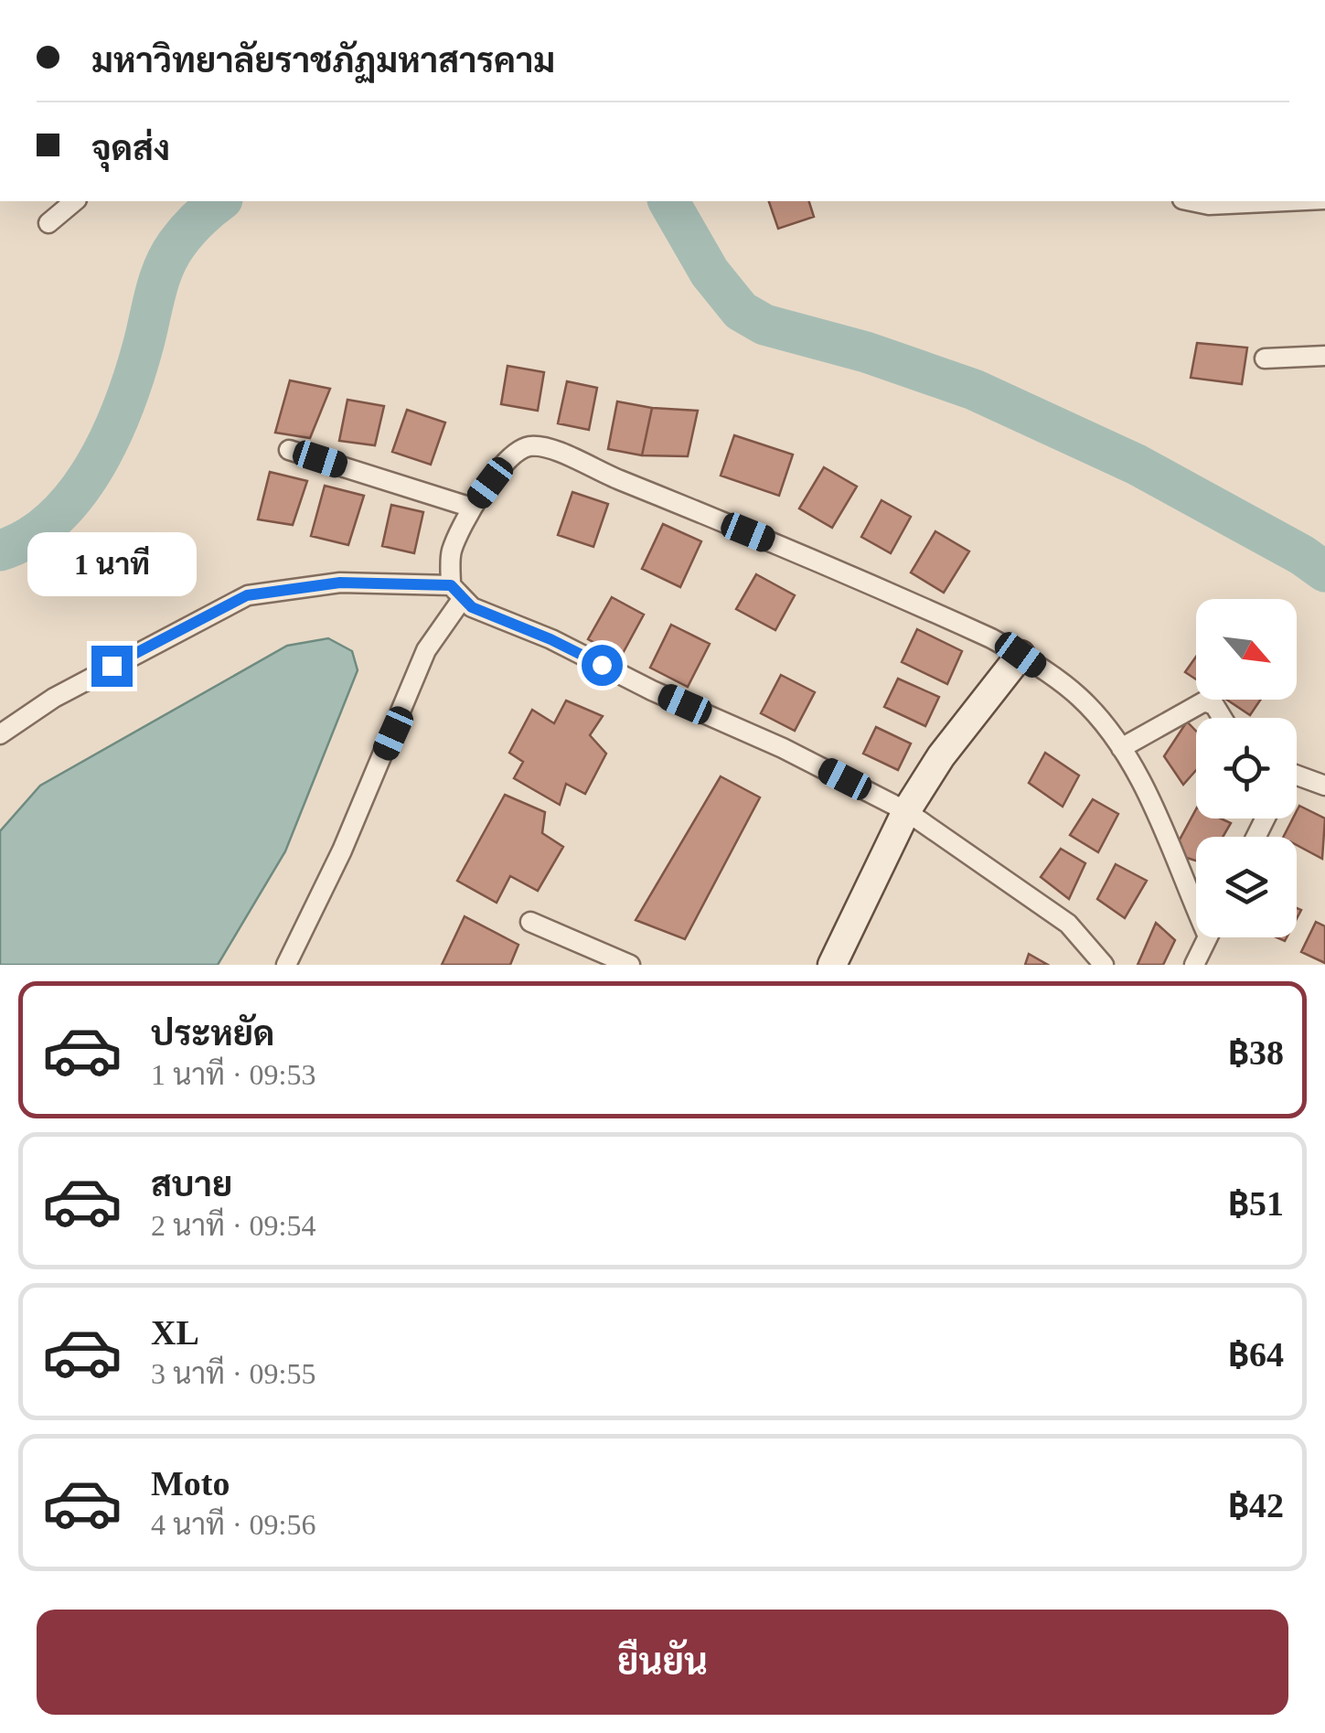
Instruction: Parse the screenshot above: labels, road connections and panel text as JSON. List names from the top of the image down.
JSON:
{
  "north": "bottom right",
  "page": {
    "banner": ["มหาวิทยาลัยราชภัฏมหาสารคาม", "จุดส่ง"],
    "bubble": "1 นาที",
    "list": [
      {
        "name": "ประหยัด",
        "note": "1 นาที · 09:53",
        "value": "฿38"
      },
      {
        "name": "สบาย",
        "note": "2 นาที · 09:54",
        "value": "฿51"
      },
      {
        "name": "XL",
        "note": "3 นาที · 09:55",
        "value": "฿64"
      },
      {
        "name": "Moto",
        "note": "4 นาที · 09:56",
        "value": "฿42"
      }
    ],
    "buttons": "ยืนยัน"
  }
}
